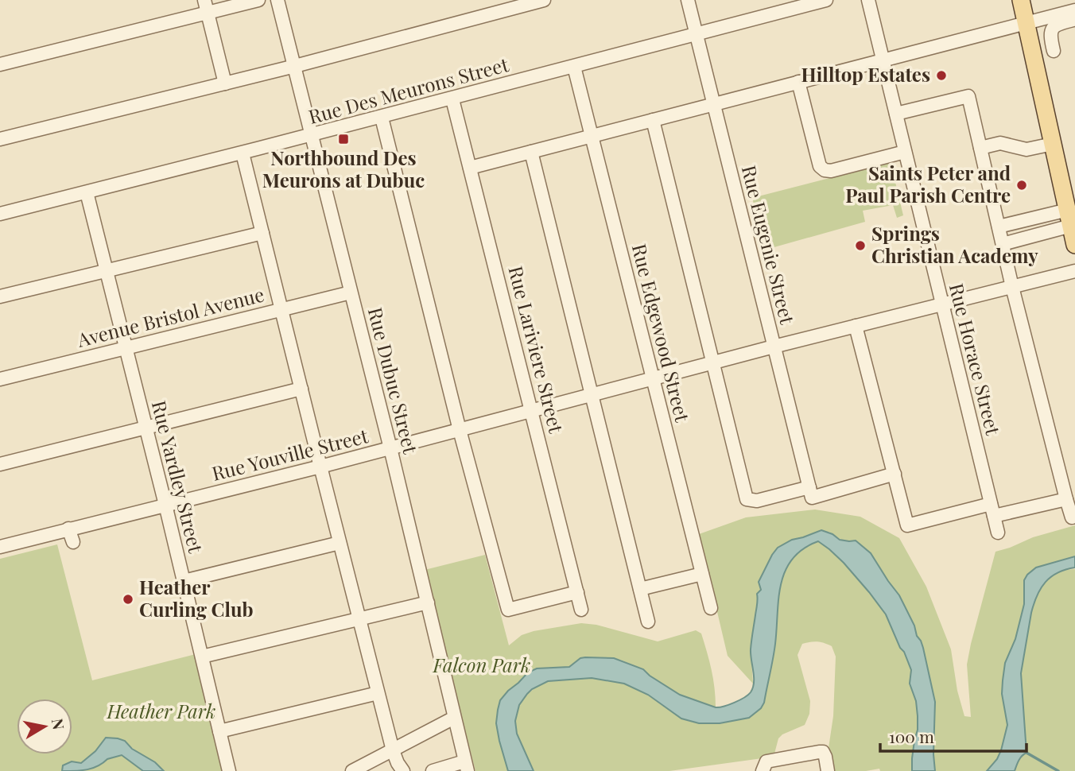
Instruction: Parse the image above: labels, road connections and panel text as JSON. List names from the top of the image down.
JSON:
{
  "streets": {
    "street": [
      "Rue Des Meurons Street",
      "Rue Eugenie Street",
      "Avenue Bristol Avenue",
      "Rue Edgewood Street",
      "Rue Lariviere Street",
      "Rue Horace Street",
      "Rue Dubuc Street",
      "Rue Youville Street",
      "Rue Yardley Street"
    ]
  },
  "crossings": [
    ["Rue Des Meurons Street", "Rue Eugenie Street"],
    ["Rue Des Meurons Street", "Rue Edgewood Street"],
    ["Rue Des Meurons Street", "Rue Lariviere Street"],
    ["Rue Des Meurons Street", "Rue Dubuc Street"],
    ["Rue Des Meurons Street", "Rue Yardley Street"],
    ["Rue Eugenie Street", "Rue Youville Street"],
    ["Avenue Bristol Avenue", "Rue Dubuc Street"],
    ["Avenue Bristol Avenue", "Rue Yardley Street"],
    ["Rue Edgewood Street", "Rue Youville Street"],
    ["Rue Lariviere Street", "Rue Youville Street"],
    ["Rue Dubuc Street", "Rue Youville Street"],
    ["Rue Youville Street", "Rue Yardley Street"]
  ],
  "parks": ["Falcon Park", "Heather Park"],
  "places": {
    "other": [
      "Hilltop Estates",
      "Saints Peter and Paul Parish Centre",
      "Springs Christian Academy",
      "Heather Curling Club"
    ],
    "transit": ["Northbound Des Meurons at Dubuc"]
  },
  "scale_bar": "100 m",
  "north": "right"
}
